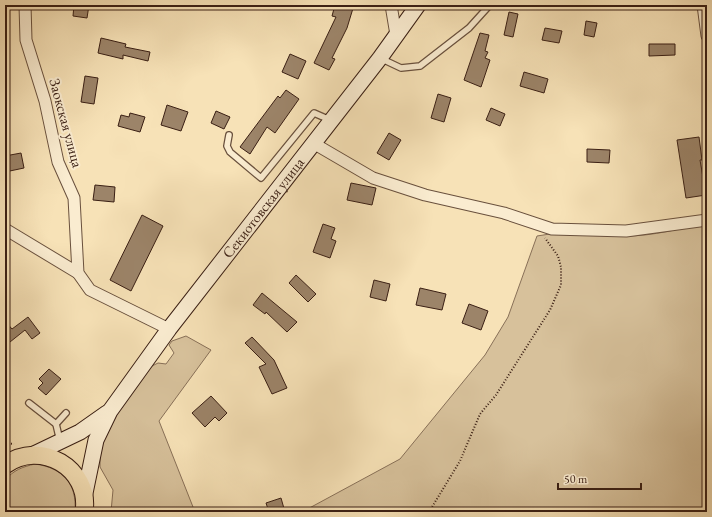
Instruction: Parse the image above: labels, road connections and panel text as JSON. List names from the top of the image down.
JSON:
{
  "streets": {
    "main road": ["Секиотовская улица"],
    "street": ["Заокская улица"]
  },
  "scale_bar": "50 m"
}
